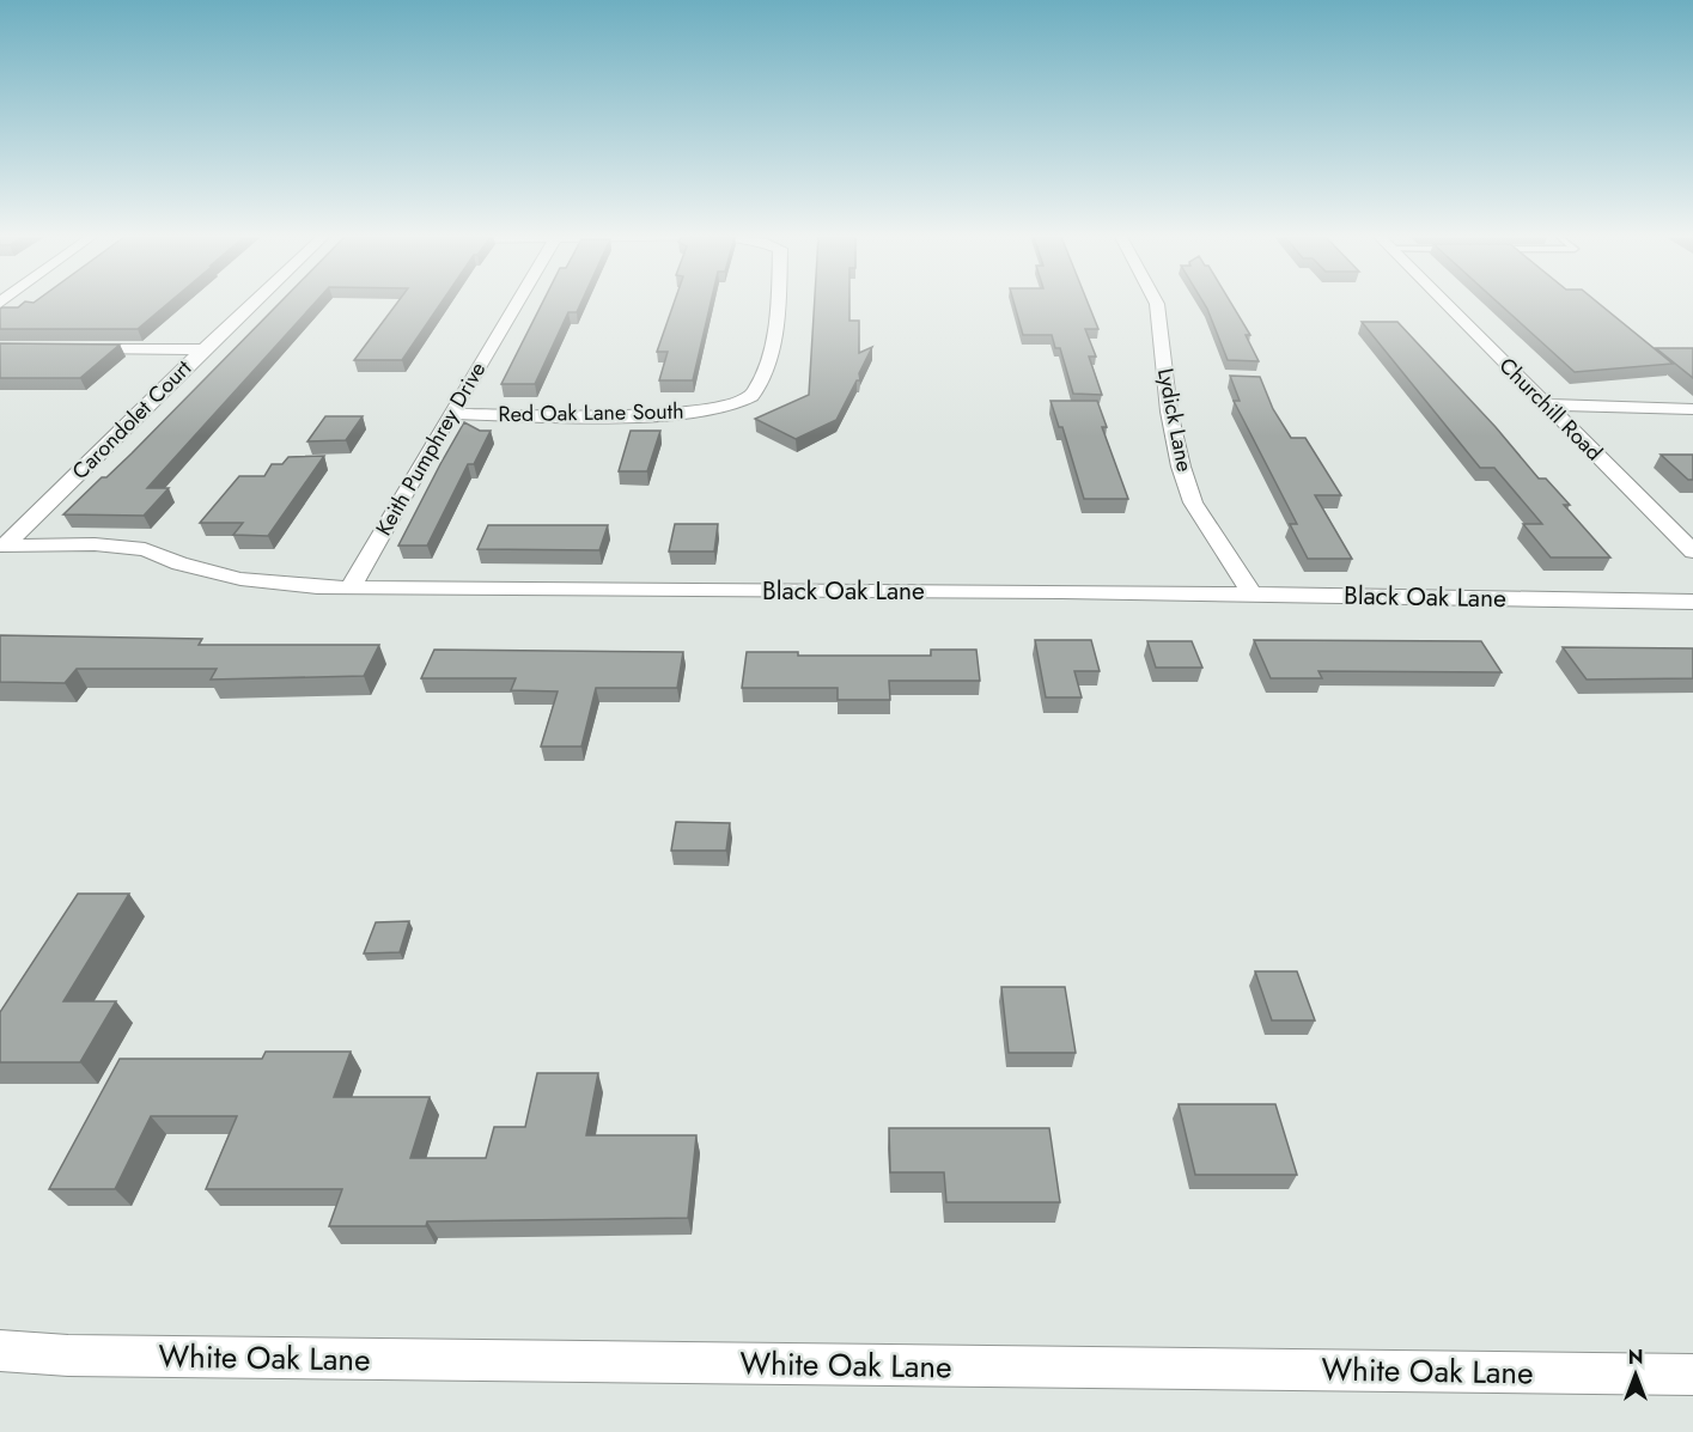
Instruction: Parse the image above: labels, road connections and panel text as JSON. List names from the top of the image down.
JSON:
{
  "streets": {
    "street": [
      "Churchill Road",
      "Red Oak Lane South",
      "Carondolet Court",
      "Lydick Lane",
      "Keith Pumphrey Drive",
      "Black Oak Lane",
      "White Oak Lane"
    ]
  },
  "crossings": [
    ["Red Oak Lane South", "Keith Pumphrey Drive"],
    ["Carondolet Court", "Black Oak Lane"],
    ["Lydick Lane", "Black Oak Lane"],
    ["Keith Pumphrey Drive", "Black Oak Lane"]
  ],
  "north": "top"
}
